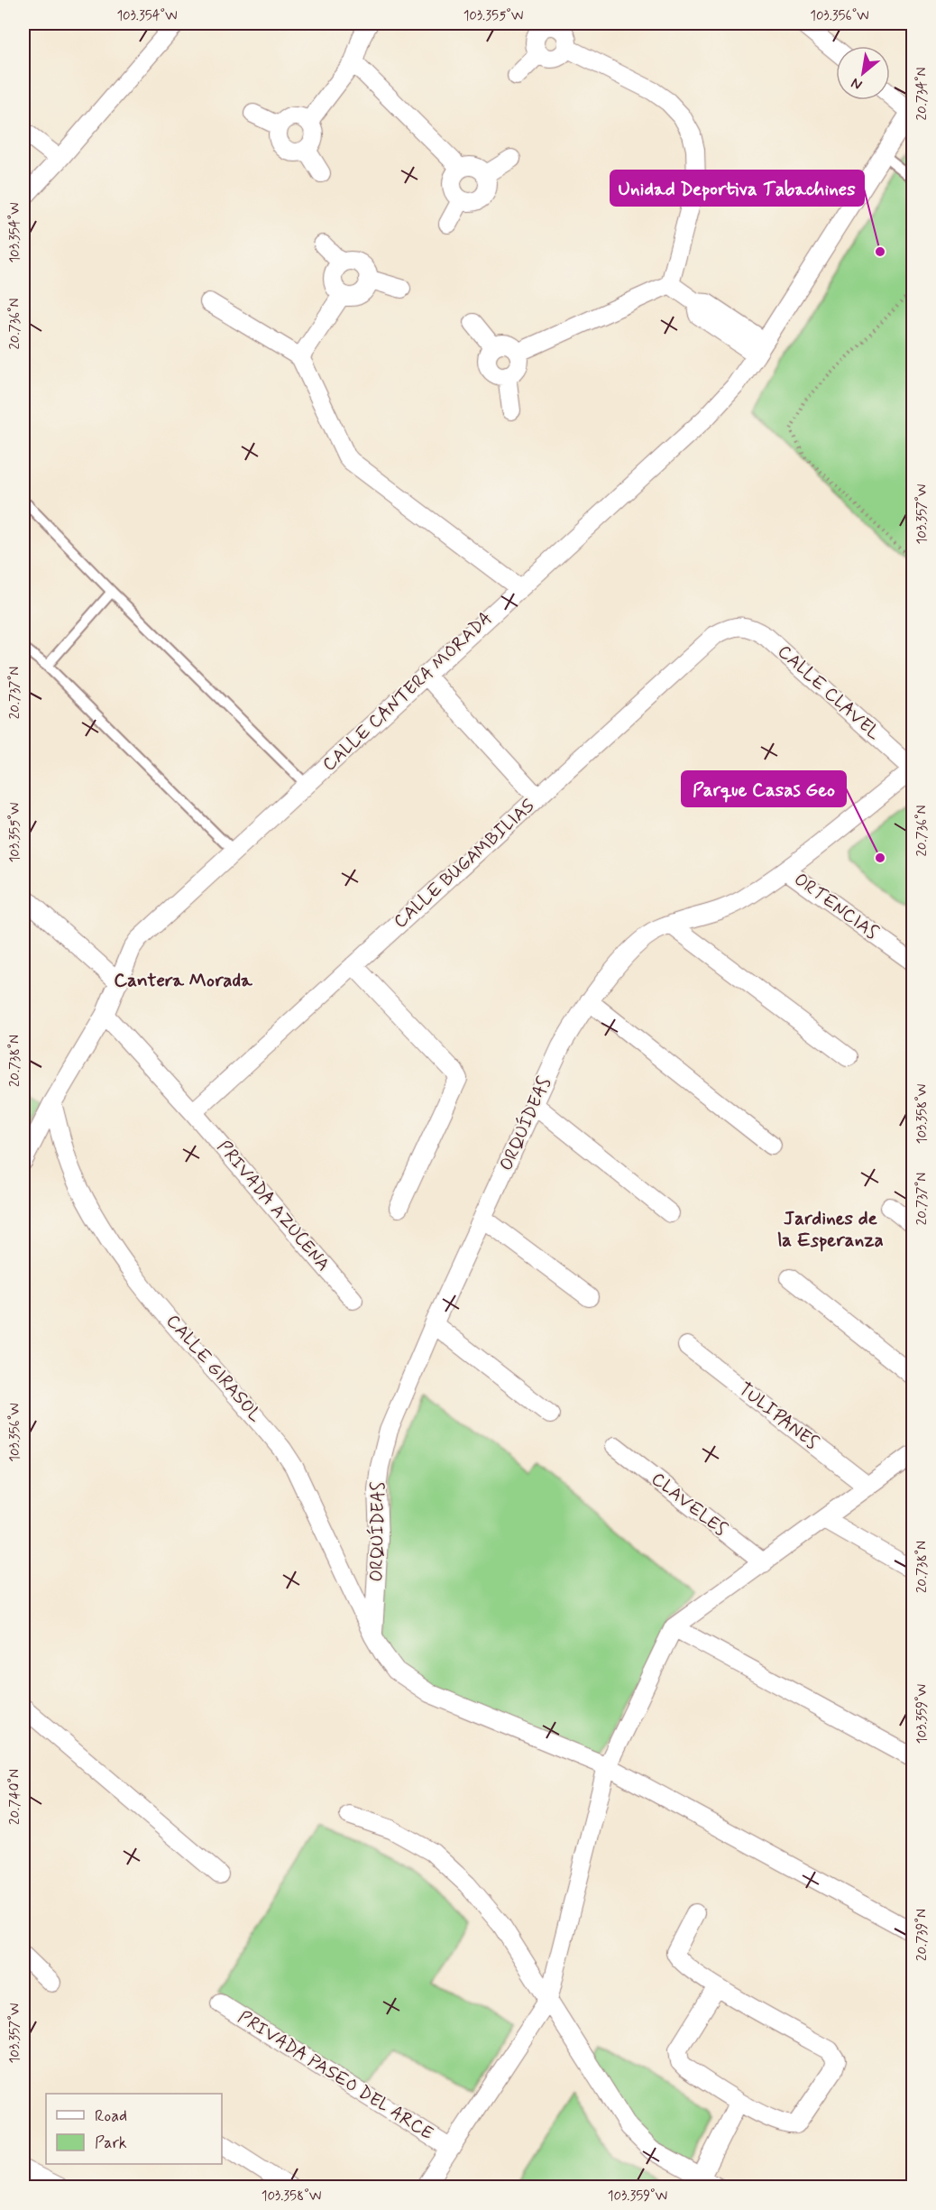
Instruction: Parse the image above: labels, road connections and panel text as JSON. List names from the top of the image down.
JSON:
{
  "streets": {
    "street": [
      "CALLE CANTERA MORADA",
      "CALLE CLAVEL",
      "CALLE BUGAMBILIAS",
      "ORTENCIAS",
      "ORQUÍDEAS",
      "PRIVADA AZUCENA",
      "CALLE GIRASOL",
      "TULIPANES",
      "CLAVELES",
      "PRIVADA PASEO DEL ARCE"
    ]
  },
  "crossings": [
    ["CALLE CANTERA MORADA", "PRIVADA AZUCENA"],
    ["CALLE CANTERA MORADA", "CALLE GIRASOL"],
    ["CALLE CLAVEL", "CALLE BUGAMBILIAS"],
    ["CALLE CLAVEL", "ORQUÍDEAS"],
    ["CALLE BUGAMBILIAS", "PRIVADA AZUCENA"],
    ["ORTENCIAS", "ORQUÍDEAS"],
    ["ORQUÍDEAS", "CALLE GIRASOL"]
  ],
  "districts": ["Cantera Morada", "Jardines de la Esperanza"],
  "places": ["Unidad Deportiva Tabachines", "Parque Casas Geo"],
  "legend": ["Road", "Park"],
  "north": "bottom left",
  "coordinates": [
    "103.354°W",
    "103.355°W",
    "103.356°W",
    "20.734°N",
    "20.736°N",
    "103.357°W",
    "20.737°N",
    "20.738°N",
    "103.358°W",
    "103.359°W",
    "20.740°N",
    "20.739°N"
  ]
}
